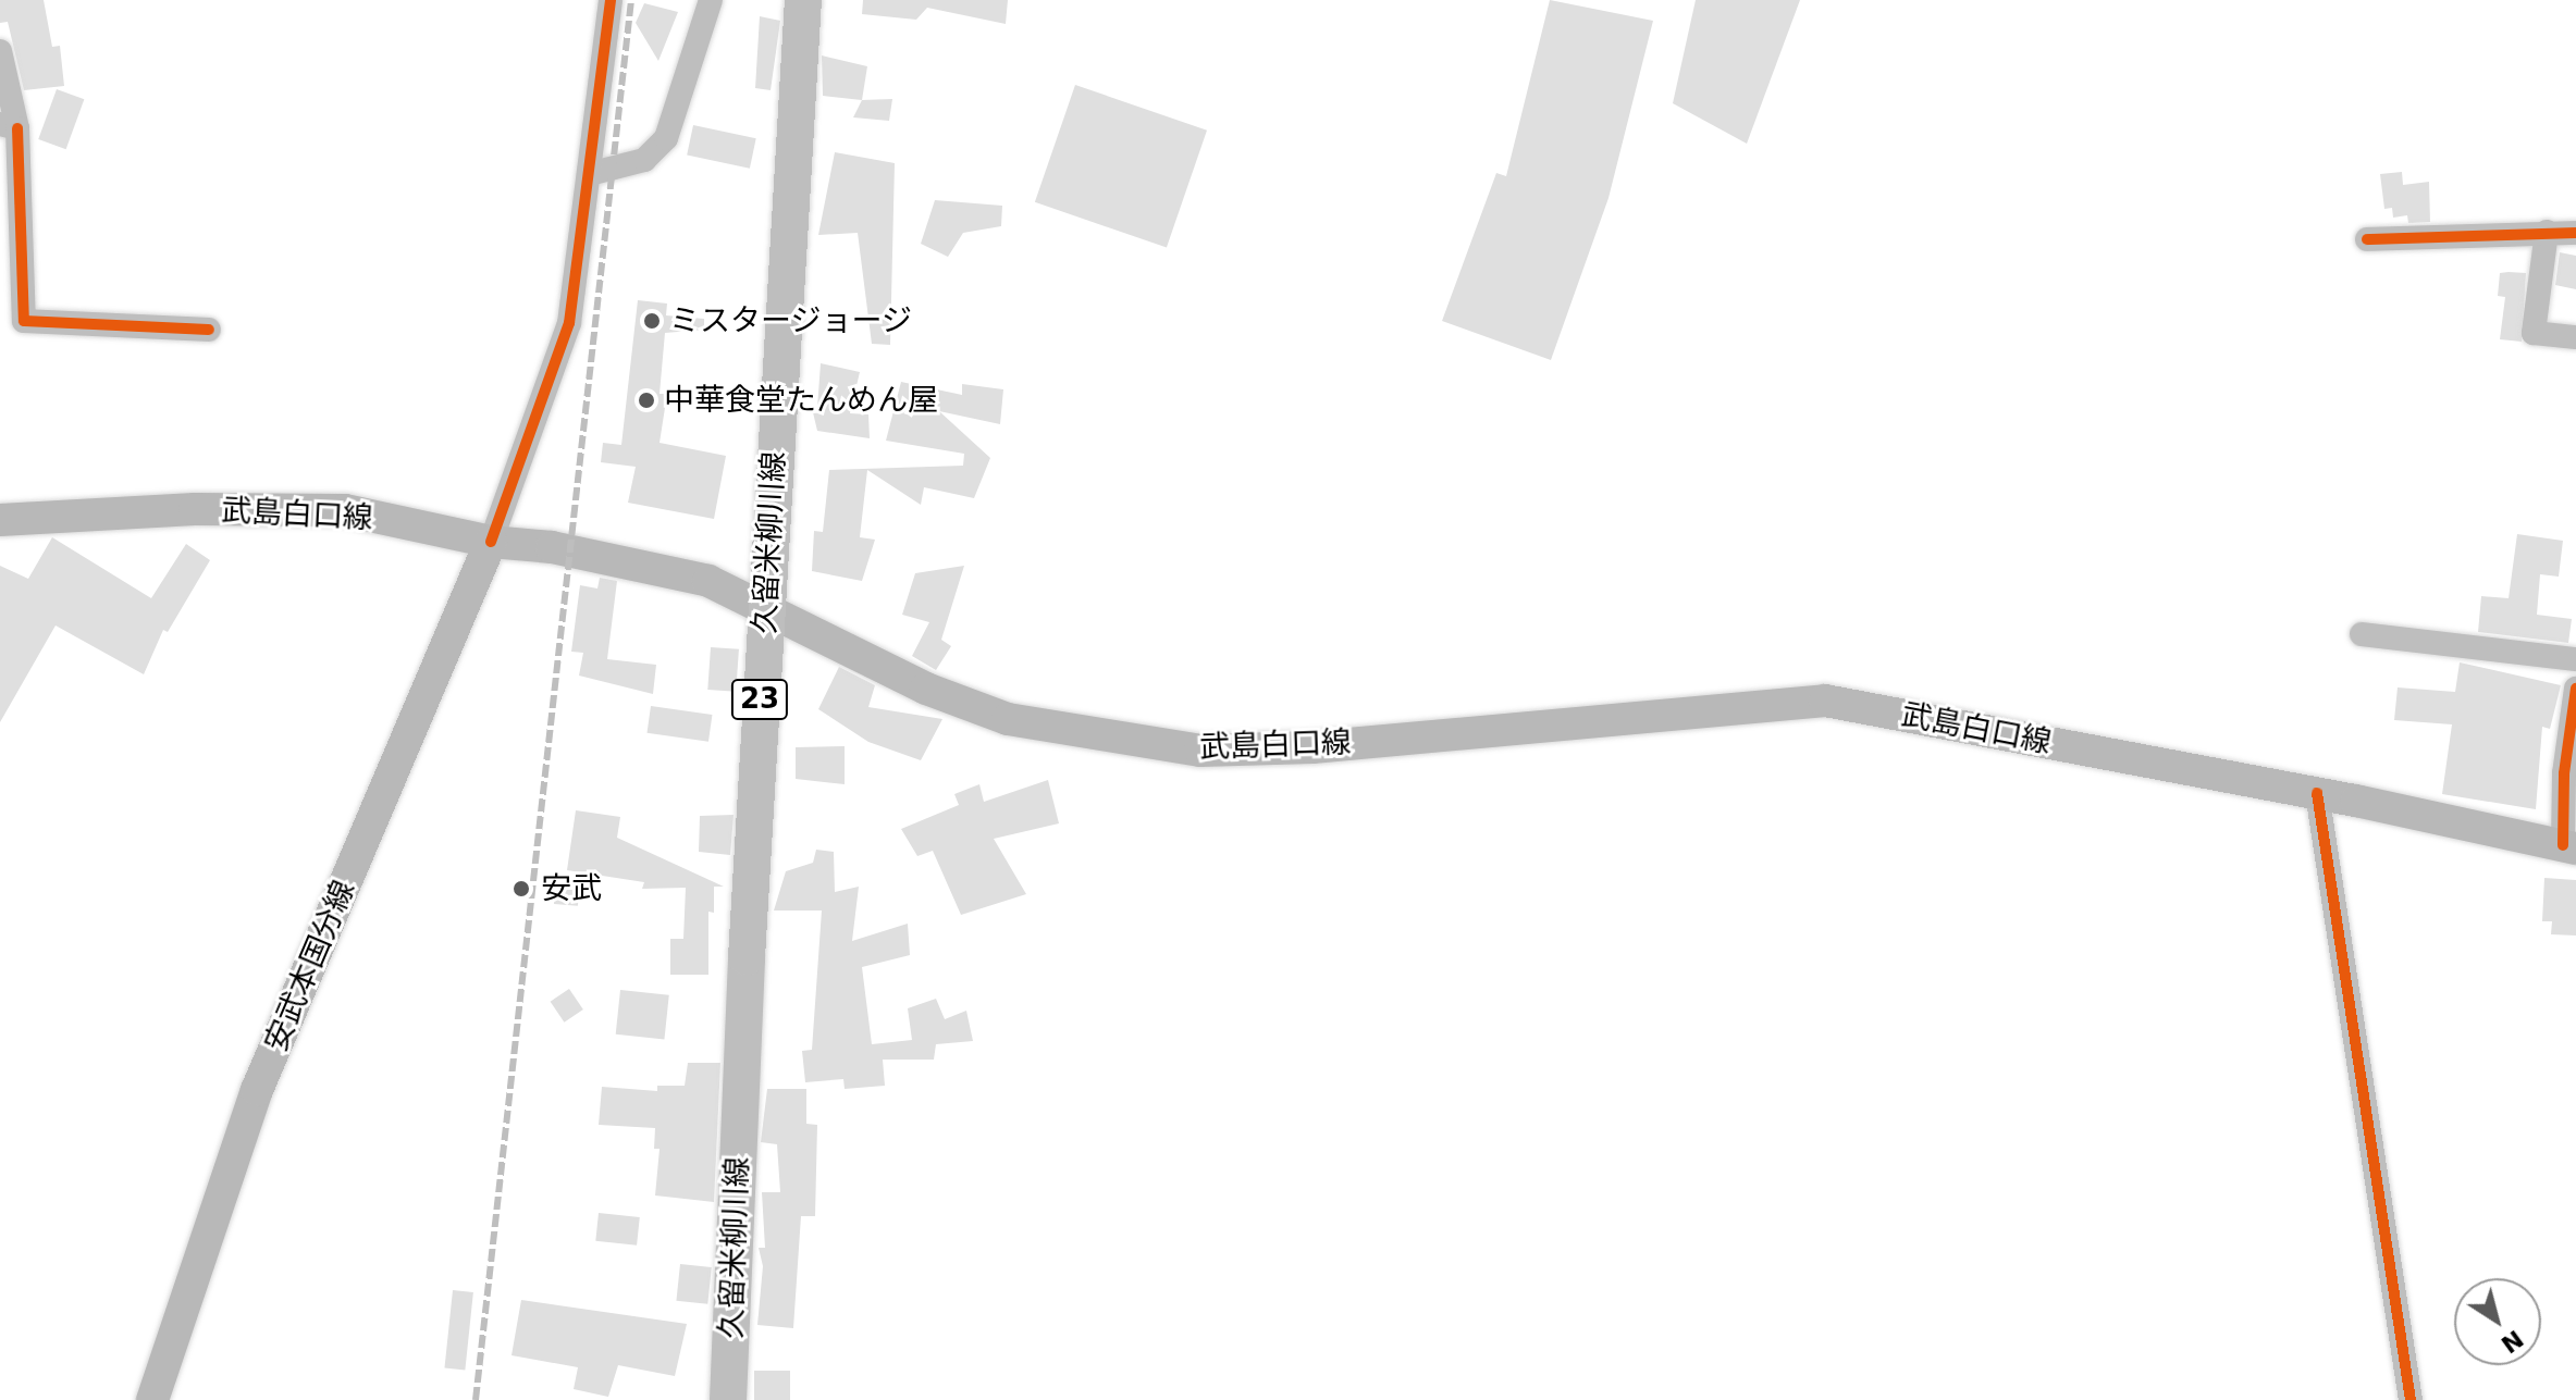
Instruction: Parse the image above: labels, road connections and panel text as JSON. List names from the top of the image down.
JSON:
{
  "streets": {
    "main road": [
      "武島白口線",
      "久留米柳川線",
      "23",
      "安武本国分線"
    ]
  },
  "crossings": [
    ["武島白口線", "久留米柳川線"],
    ["武島白口線", "安武本国分線"]
  ],
  "places": ["ミスタージョージ", "中華食堂たんめん屋", "安武"],
  "north": "bottom right"
}
